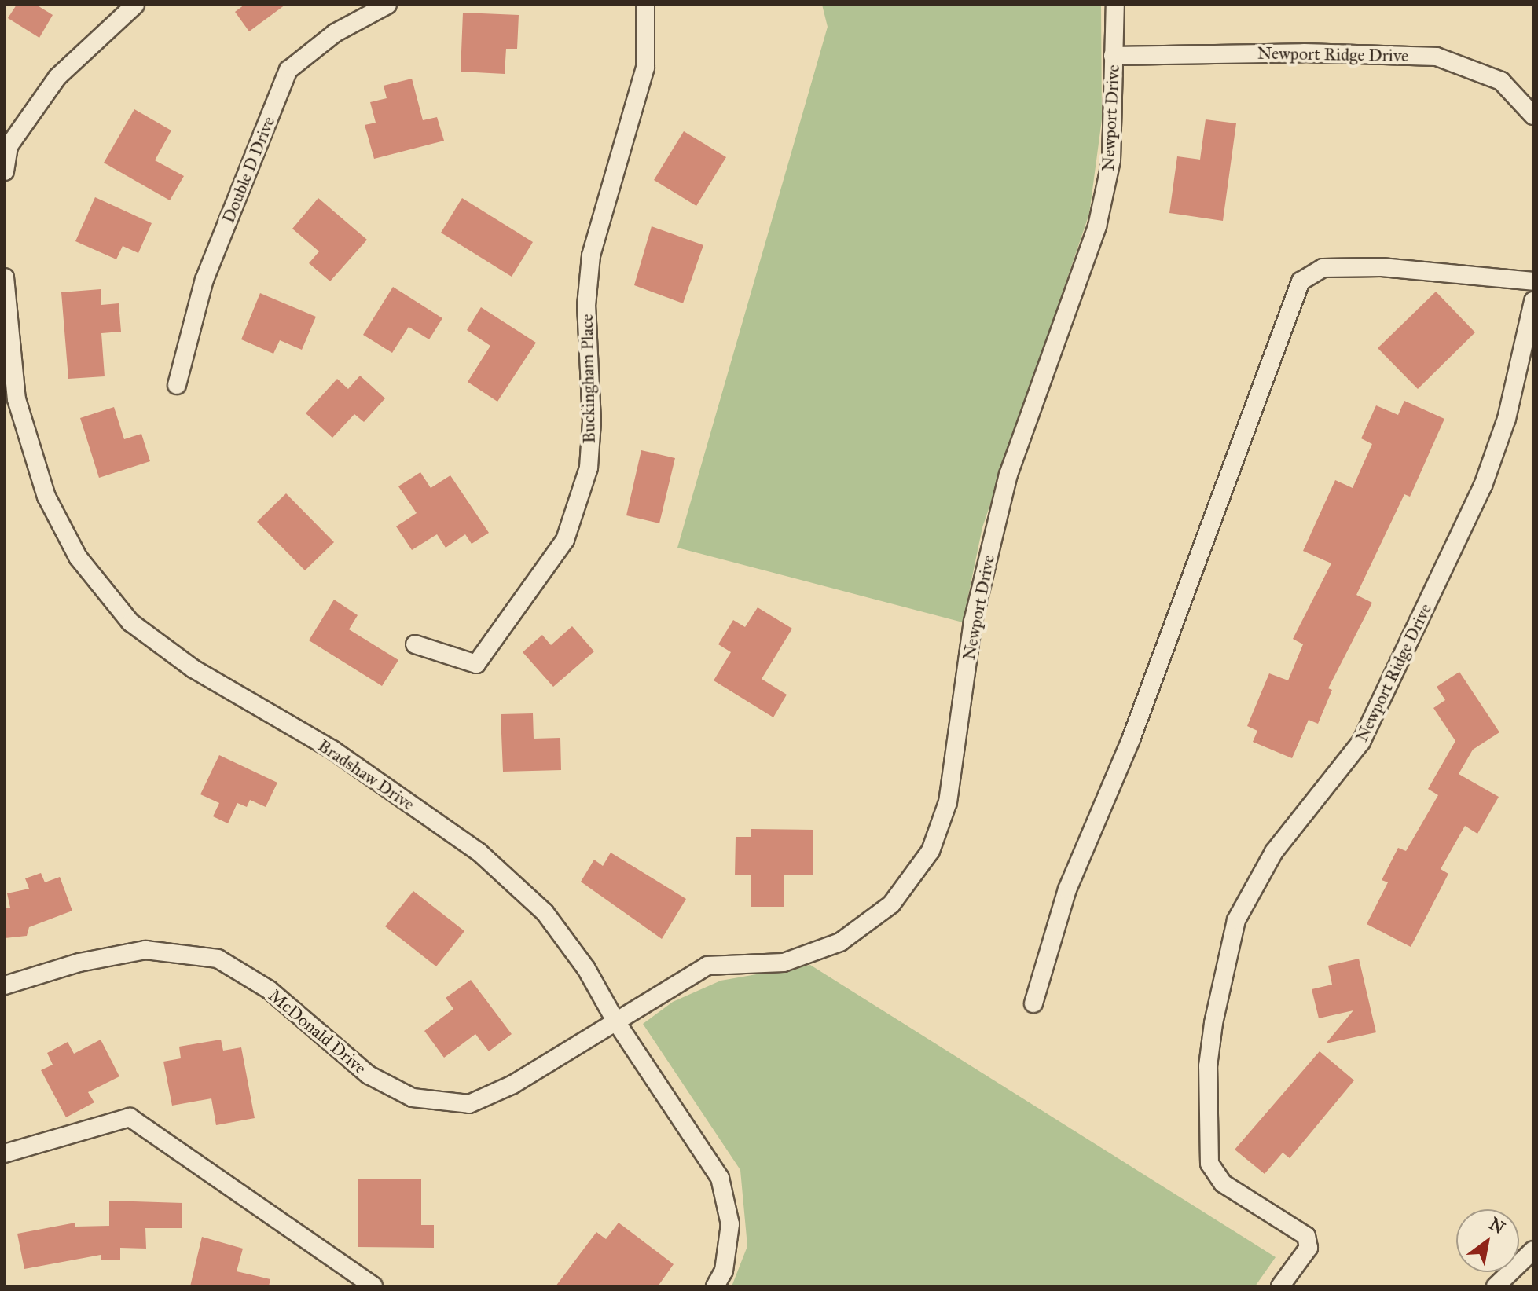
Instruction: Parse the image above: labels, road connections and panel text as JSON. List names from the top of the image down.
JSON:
{
  "streets": {
    "street": [
      "Newport Ridge Drive",
      "Newport Drive",
      "Double D Drive",
      "Buckingham Place",
      "Bradshaw Drive",
      "McDonald Drive"
    ]
  },
  "crossings": [
    ["Newport Ridge Drive", "Newport Drive"],
    ["Newport Drive", "Bradshaw Drive"],
    ["Newport Drive", "McDonald Drive"],
    ["Bradshaw Drive", "McDonald Drive"]
  ],
  "north": "top right"
}
